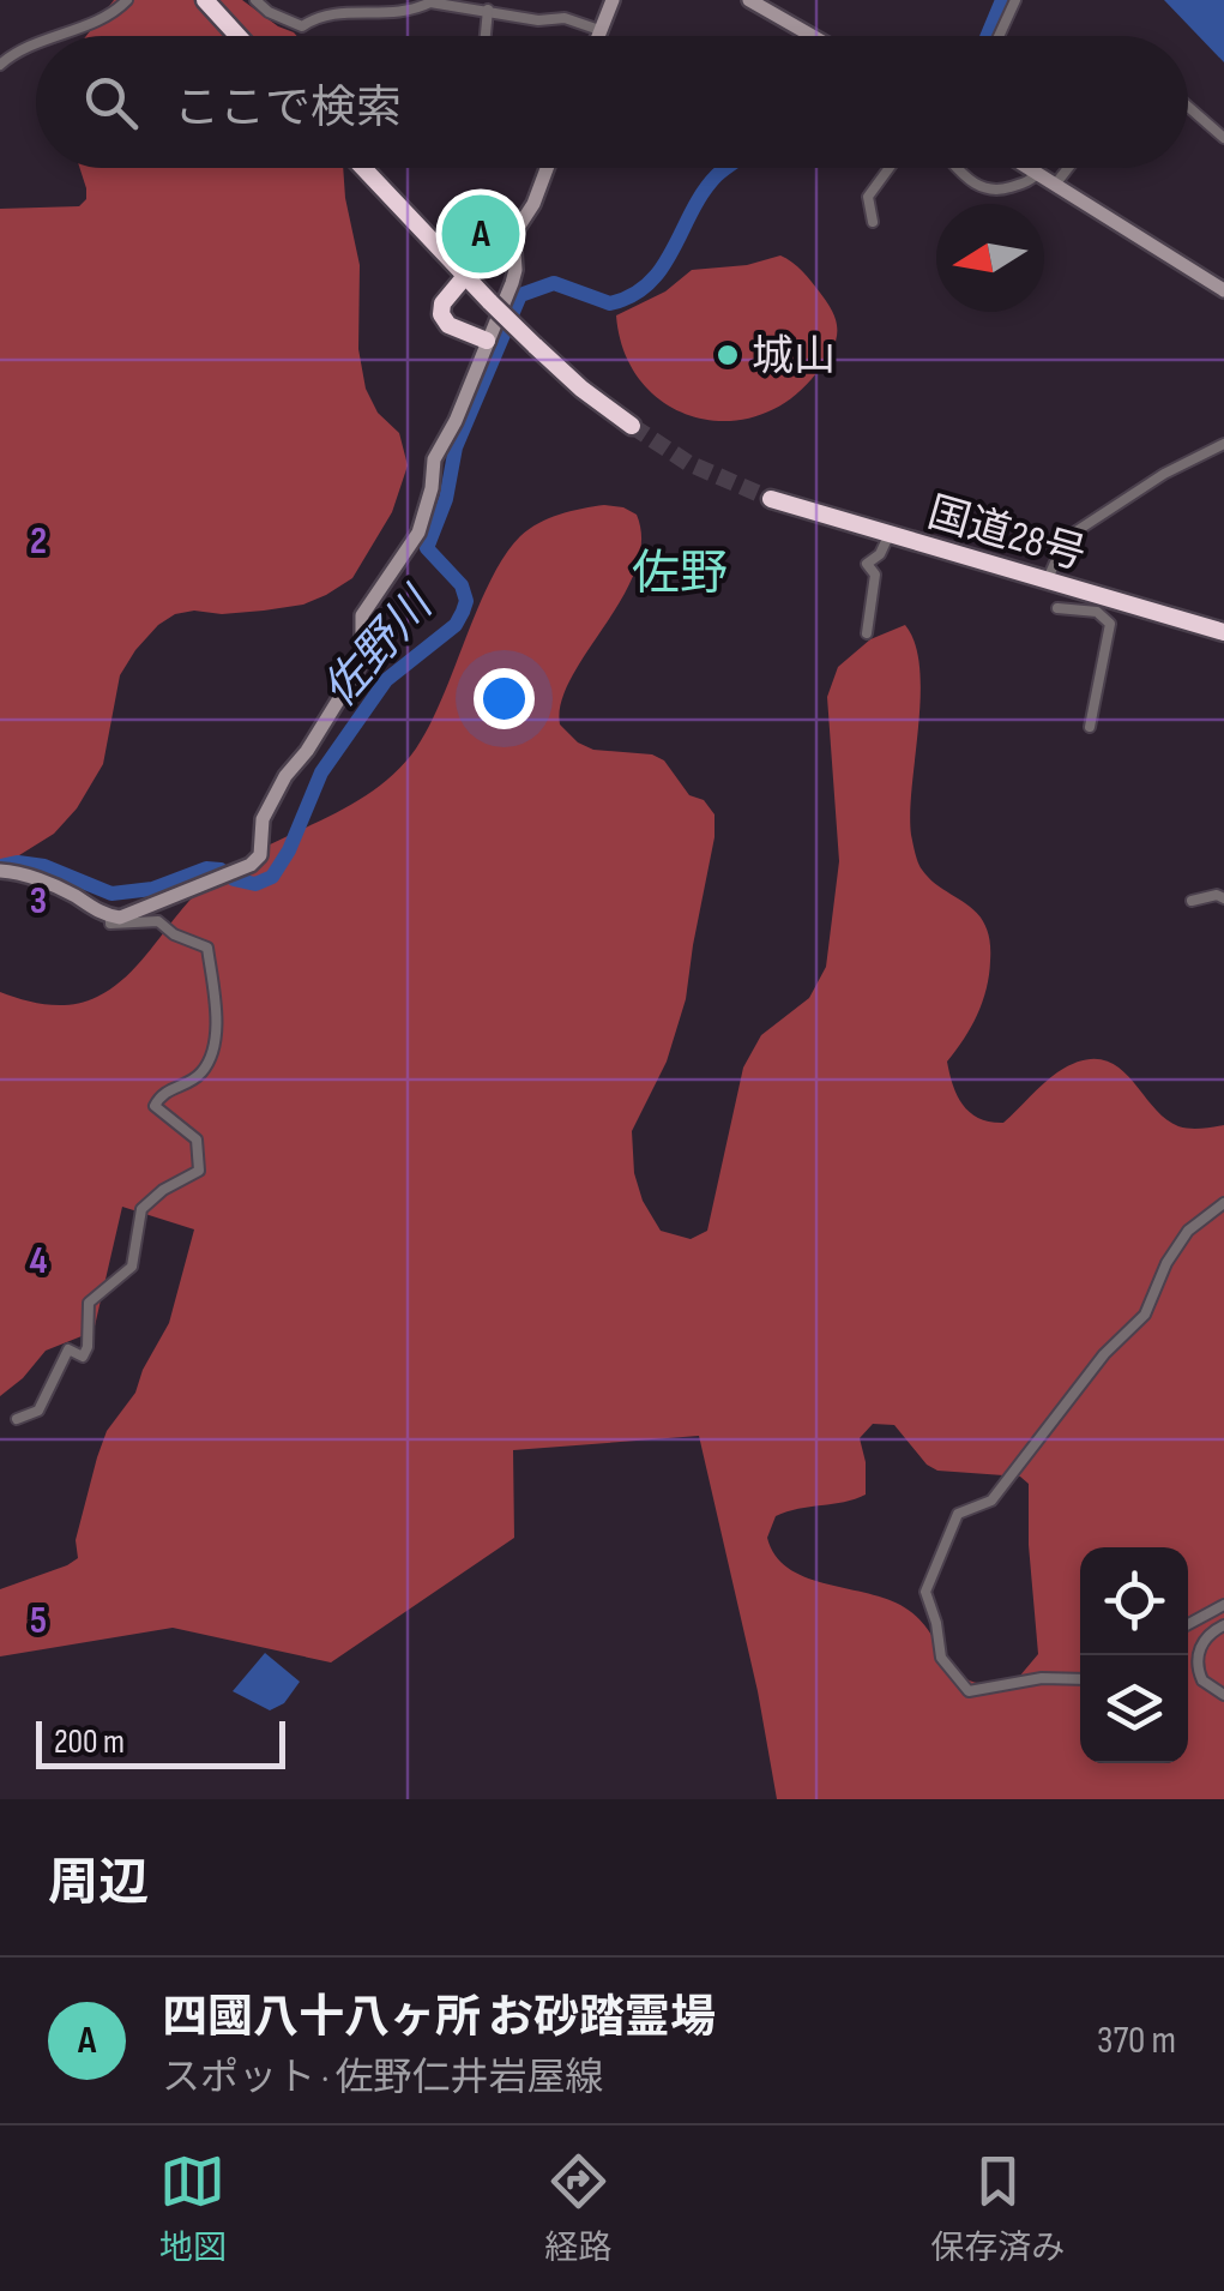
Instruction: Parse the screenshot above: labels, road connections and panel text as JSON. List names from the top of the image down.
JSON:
{
  "streets": {
    "highway": ["国道28号"]
  },
  "districts": ["佐野"],
  "water": ["佐野川"],
  "places": ["城山"],
  "scale_bar": "200 m",
  "north": "left",
  "page": {
    "search": "ここで検索",
    "pins": "A",
    "scale": "200 m",
    "heading": "周辺",
    "list": [
      {
        "mark": "A",
        "name": "四國八十八ヶ所 お砂踏霊場",
        "note": "スポット · 佐野仁井岩屋線",
        "value": "370 m"
      }
    ],
    "nav": ["地図", "経路", "保存済み"]
  },
  "grid": {
    "rows": [
      "2",
      "3",
      "4",
      "5"
    ]
  }
}
